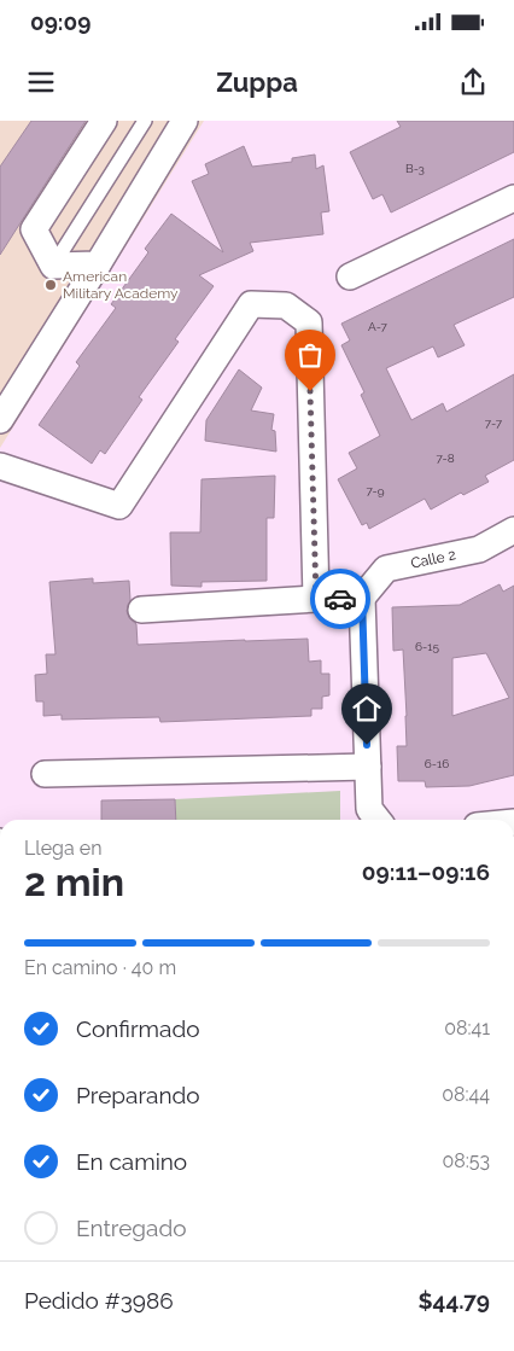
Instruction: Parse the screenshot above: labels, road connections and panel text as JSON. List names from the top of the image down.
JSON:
{
  "streets": {
    "street": ["Calle 2"]
  },
  "places": ["American Military Academy"],
  "house_numbers": [
    "B-3",
    "A-7",
    "7-7",
    "7-8",
    "7-9",
    "6-15",
    "6-16"
  ],
  "page": {
    "status": "09:09",
    "header": "Zuppa",
    "heading": ["2 min", "Llega en", "09:11–09:16"],
    "panel": ["Pedido #3986", "$44.79"],
    "bar": "En camino · 40 m",
    "list": [
      ["Confirmado", "08:41"],
      ["Preparando", "08:44"],
      ["En camino", "08:53"],
      "Entregado"
    ]
  }
}
